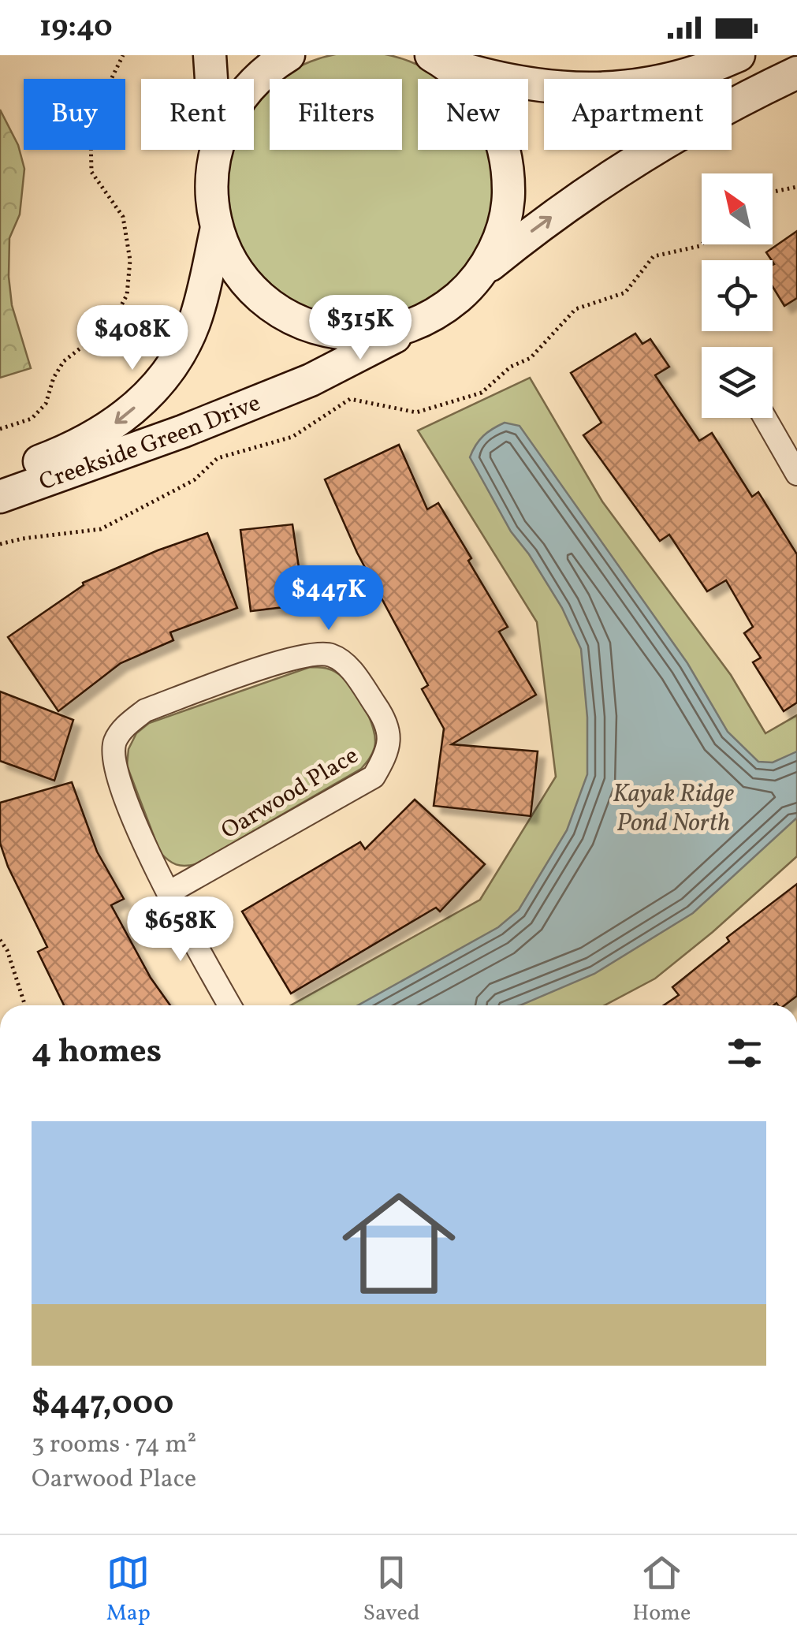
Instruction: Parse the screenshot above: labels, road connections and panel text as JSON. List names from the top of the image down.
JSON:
{
  "streets": {
    "main road": ["Creekside Green Drive"],
    "street": ["Oarwood Place"]
  },
  "one_way": ["Creekside Green Drive"],
  "water": ["Kayak Ridge Pond North"],
  "north": "top left",
  "page": {
    "status": "19:40",
    "chip": [
      "Buy",
      "Rent",
      "Filters",
      "New",
      "Apartment"
    ],
    "price": [
      "$315K",
      "$408K",
      "$447K",
      "$658K"
    ],
    "heading": "4 homes",
    "list": [
      {
        "name": "$447,000",
        "note": "3 rooms · 74 m² · Oarwood Place"
      }
    ],
    "tabs": ["Map", "Saved", "Home"]
  }
}
